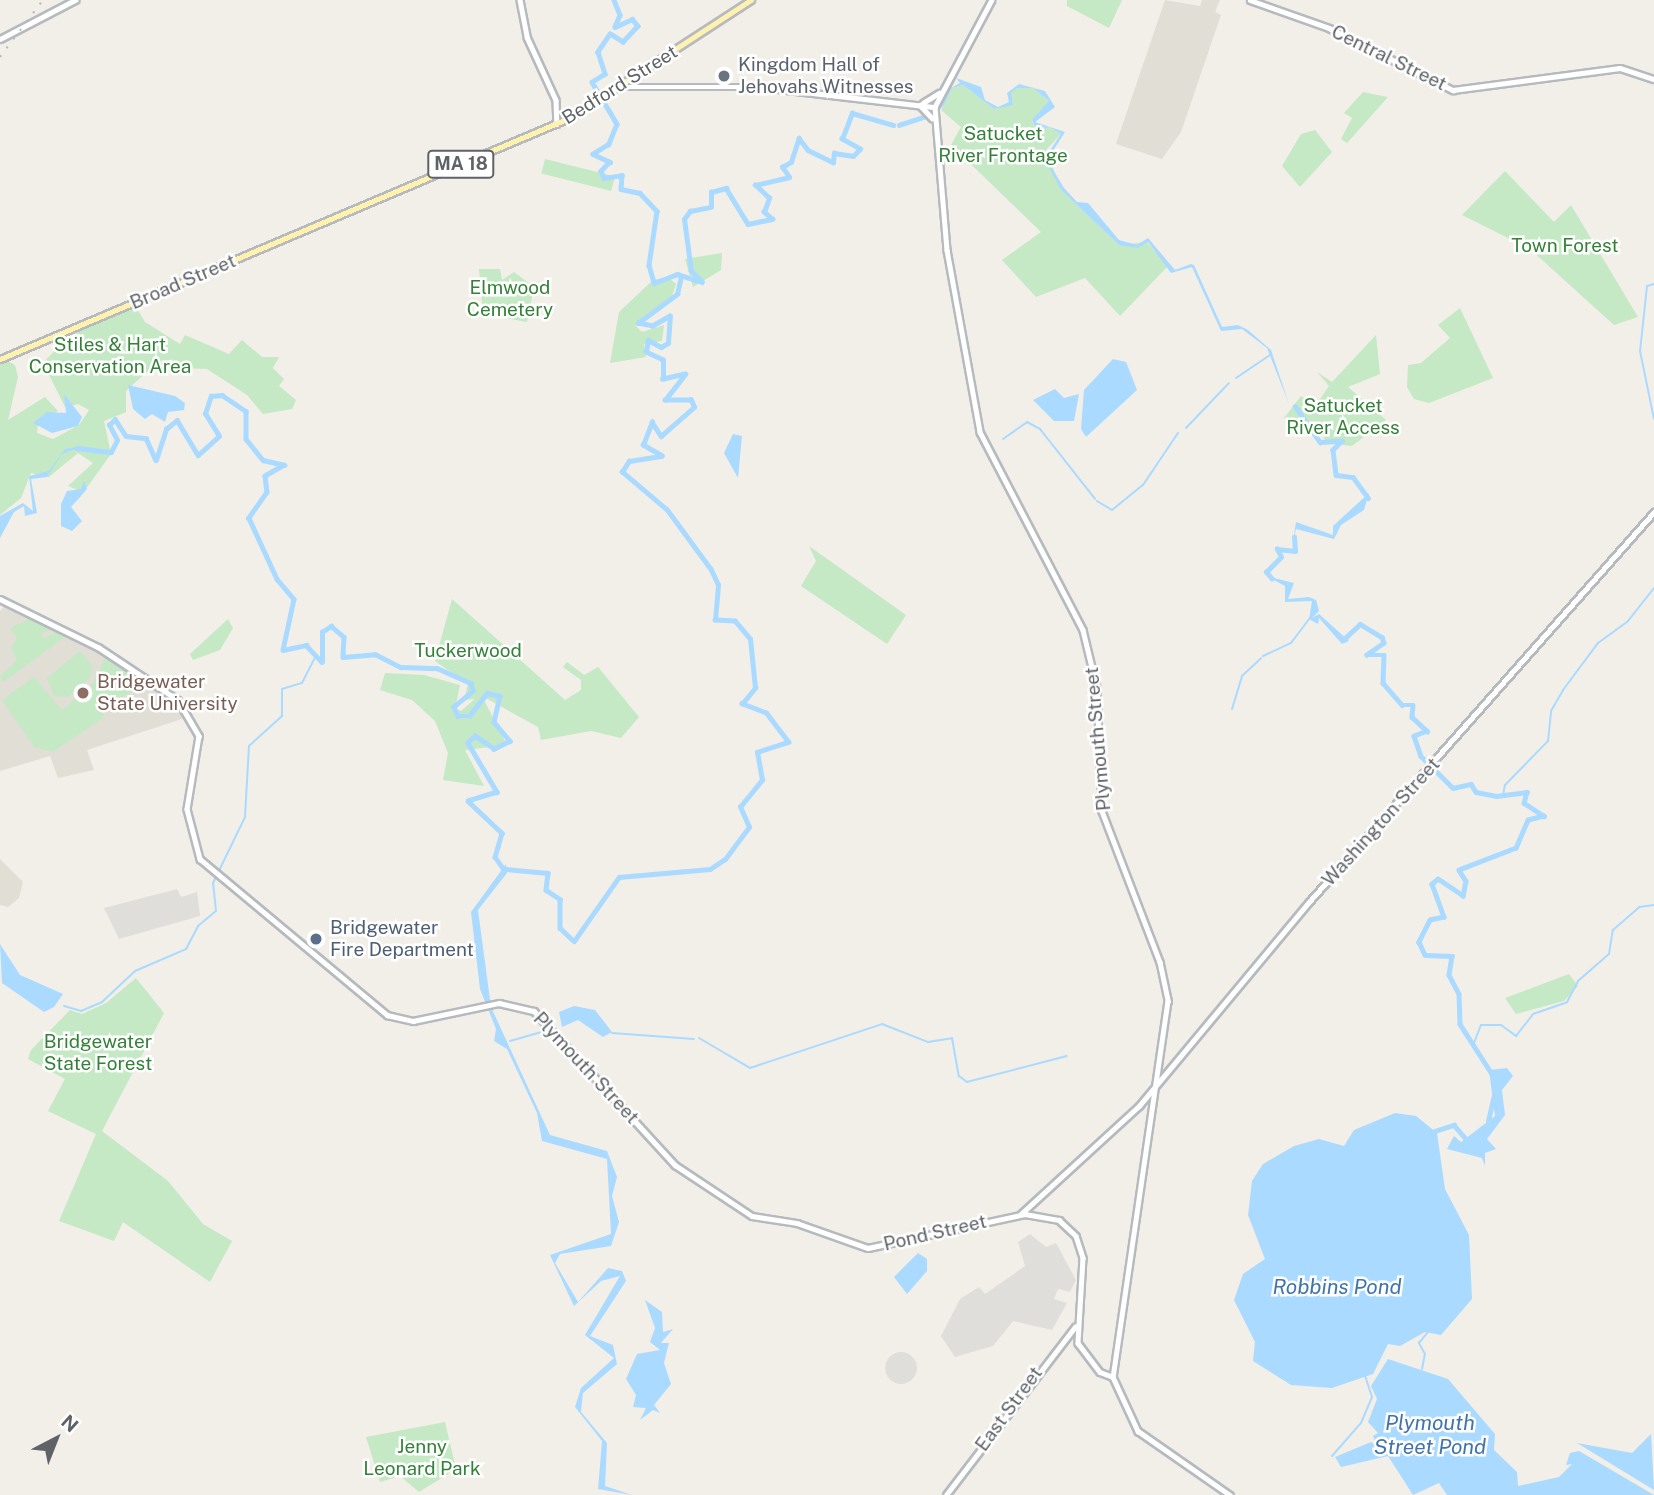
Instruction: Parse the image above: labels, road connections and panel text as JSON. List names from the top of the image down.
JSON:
{
  "streets": {
    "main road": [
      "Central Street",
      "Bedford Street",
      "MA 18",
      "Broad Street",
      "Plymouth Street",
      "Washington Street",
      "Pond Street",
      "East Street"
    ]
  },
  "crossings": [
    ["Bedford Street", "Broad Street"],
    ["Plymouth Street", "Washington Street"],
    ["Plymouth Street", "Pond Street"],
    ["Washington Street", "Pond Street"],
    ["Pond Street", "East Street"]
  ],
  "water": ["Robbins Pond", "Plymouth Street Pond"],
  "parks": [
    "Satucket River Frontage",
    "Town Forest",
    "Elmwood Cemetery",
    "Stiles & Hart Conservation Area",
    "Satucket River Access",
    "Tuckerwood",
    "Bridgewater State Forest",
    "Jenny Leonard Park"
  ],
  "places": ["Kingdom Hall of Jehovahs Witnesses", "Bridgewater State University", "Bridgewater Fire Department"],
  "north": "top right"
}
